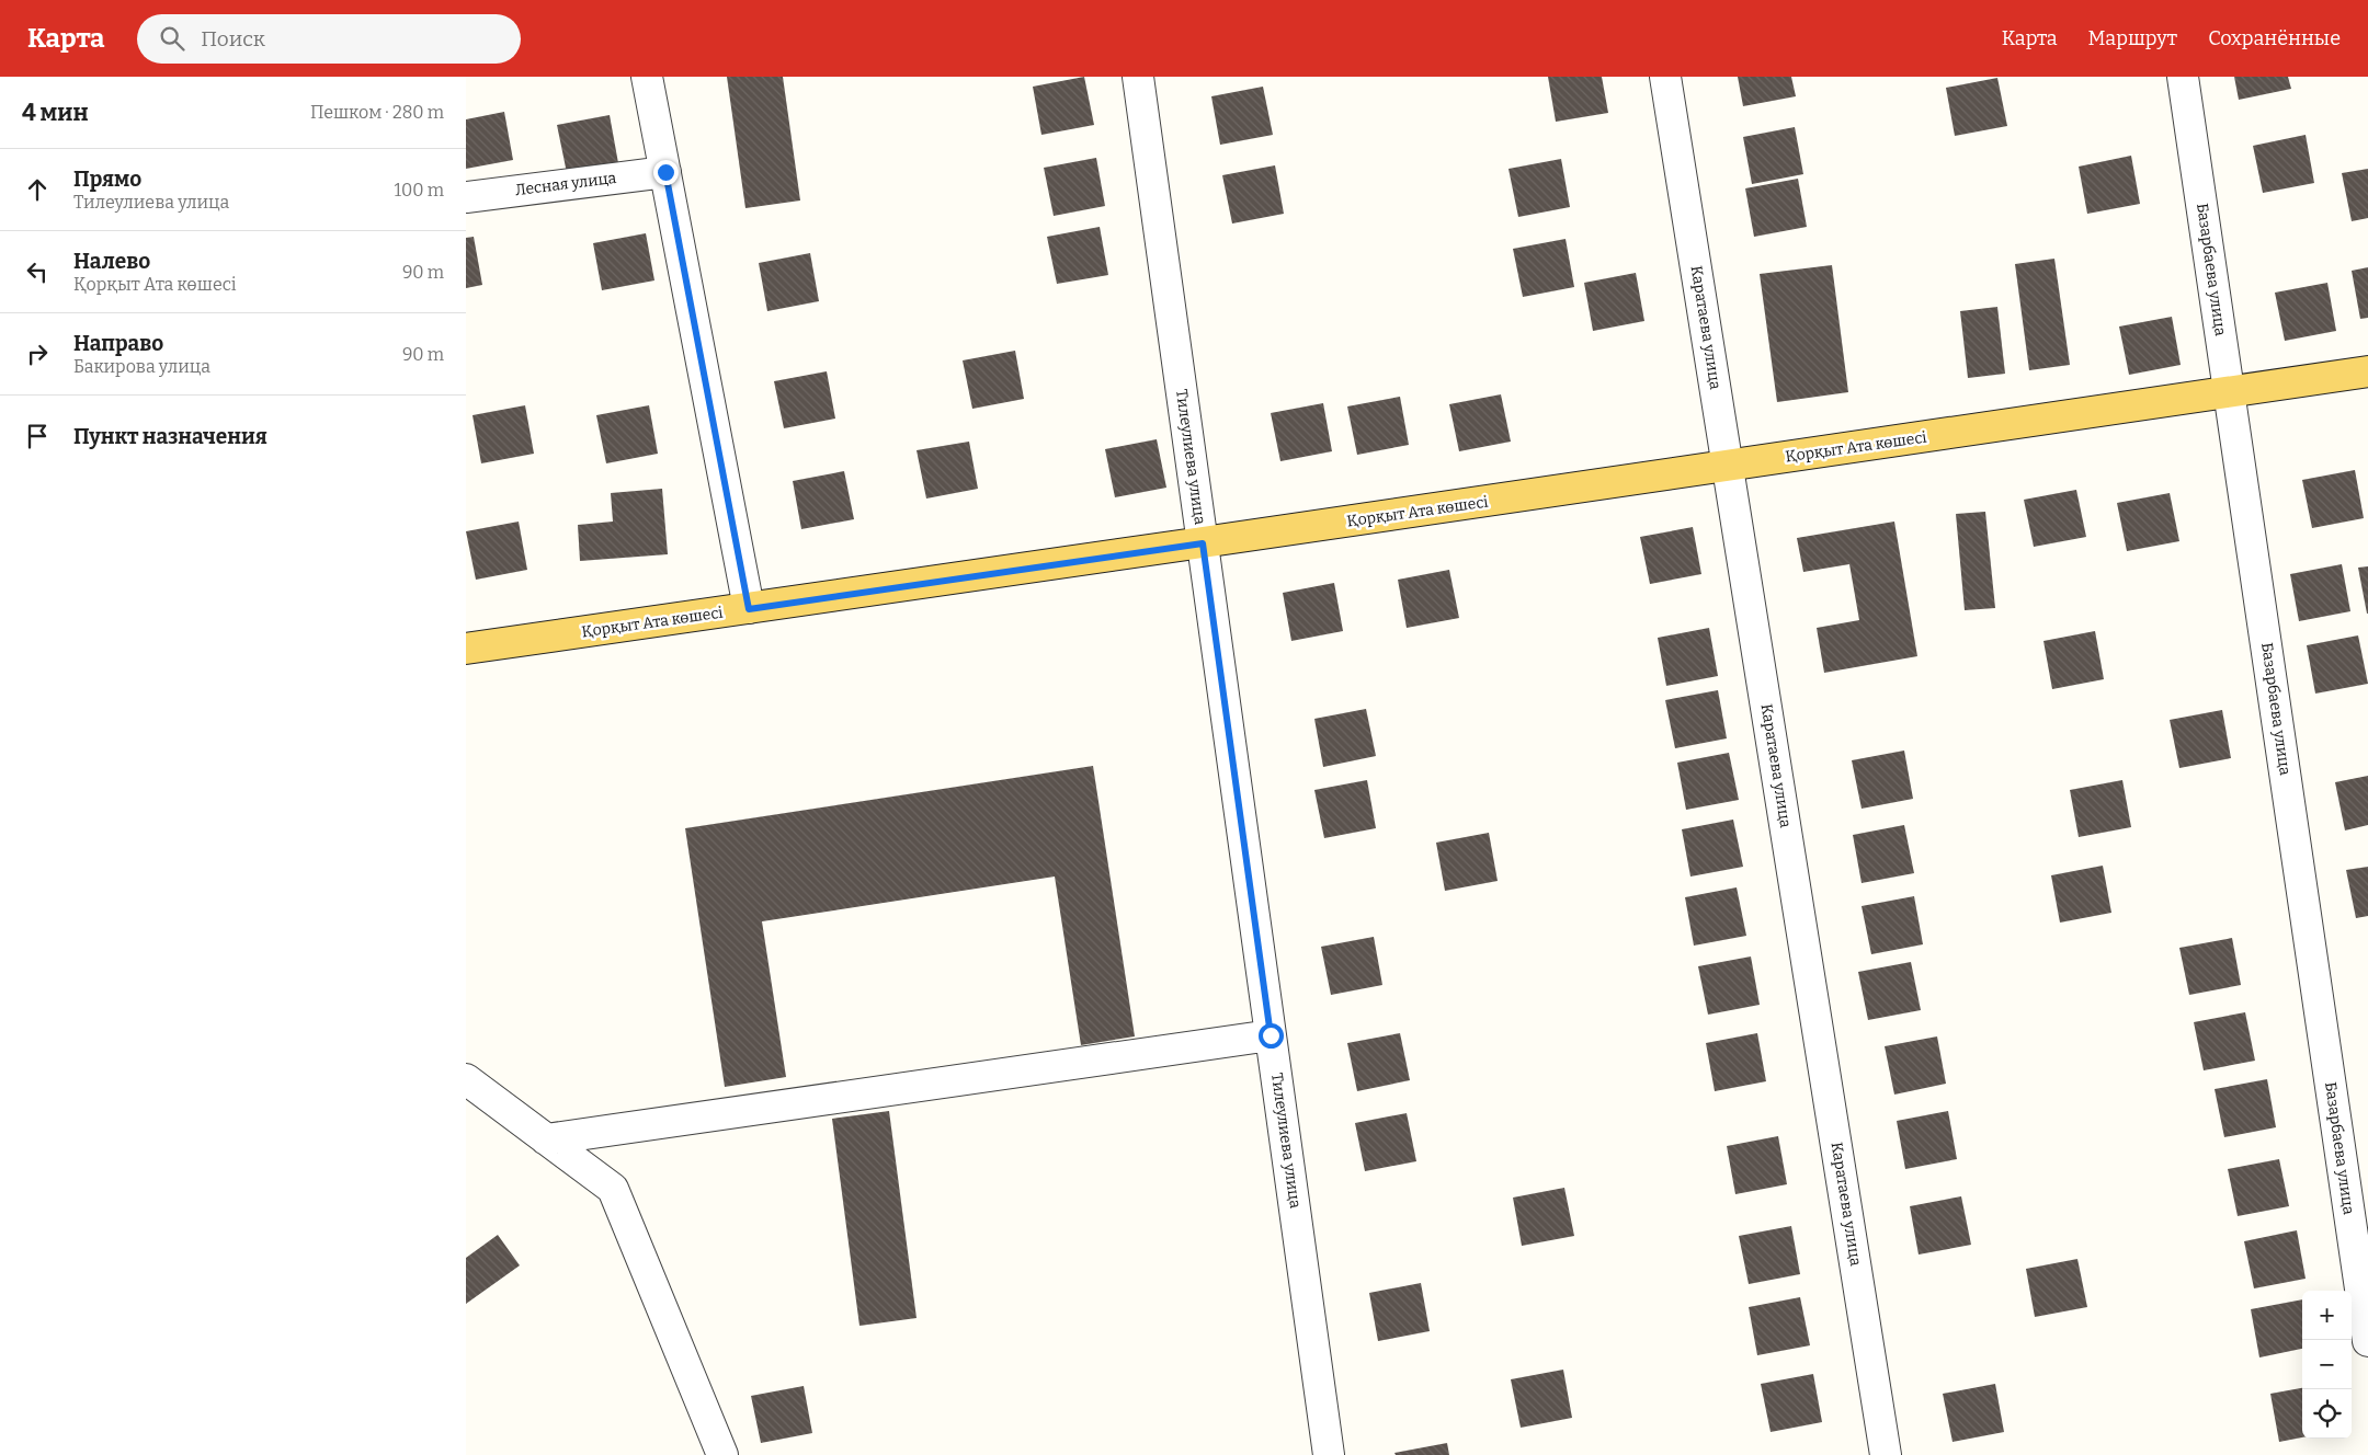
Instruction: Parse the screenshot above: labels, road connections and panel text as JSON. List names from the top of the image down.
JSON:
{
  "streets": {
    "main road": ["Қорқыт Ата көшесі"],
    "street": [
      "Лесная улица",
      "Базарбаева улица",
      "Каратаева улица",
      "Тилеулиева улица"
    ]
  },
  "crossings": [
    ["Базарбаева улица", "Қорқыт Ата көшесі"],
    ["Каратаева улица", "Қорқыт Ата көшесі"],
    ["Қорқыт Ата көшесі", "Тилеулиева улица"]
  ],
  "page": {
    "header": "Карта",
    "search": "Поиск",
    "nav": ["Карта", "Маршрут", "Сохранённые"],
    "heading": ["4 мин", "Пешком · 280 m"],
    "list": [
      ["Прямо", "Тилеулиева улица", "100 m"],
      ["Налево", "Қорқыт Ата көшесі", "90 m"],
      ["Направо", "Бакирова улица", "90 m"],
      "Пункт назначения"
    ],
    "map_buttons": ["+", "−"]
  }
}
